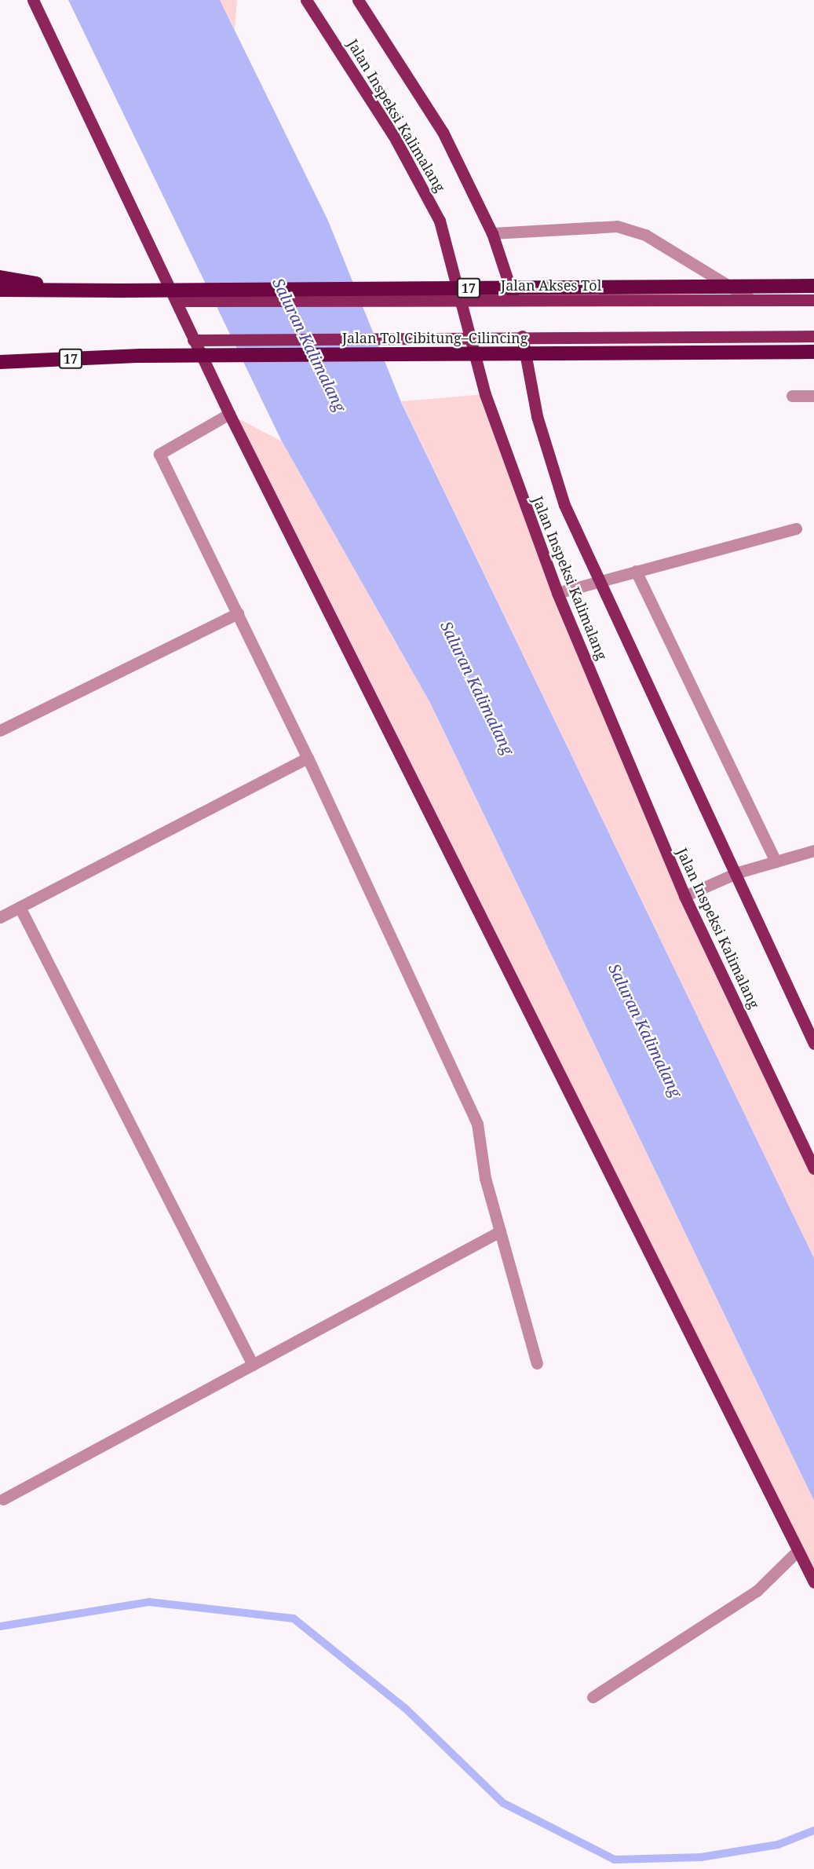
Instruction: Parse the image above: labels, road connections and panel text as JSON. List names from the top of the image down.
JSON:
{
  "streets": {
    "highway": ["17", "Jalan Tol Cibitung–Cilincing"],
    "main road": ["Jalan Inspeksi Kalimalang", "Jalan Akses Tol"]
  },
  "crossings": [
    ["Jalan Inspeksi Kalimalang", "Jalan Akses Tol"]
  ],
  "water": ["Saluran Kalimalang"]
}
